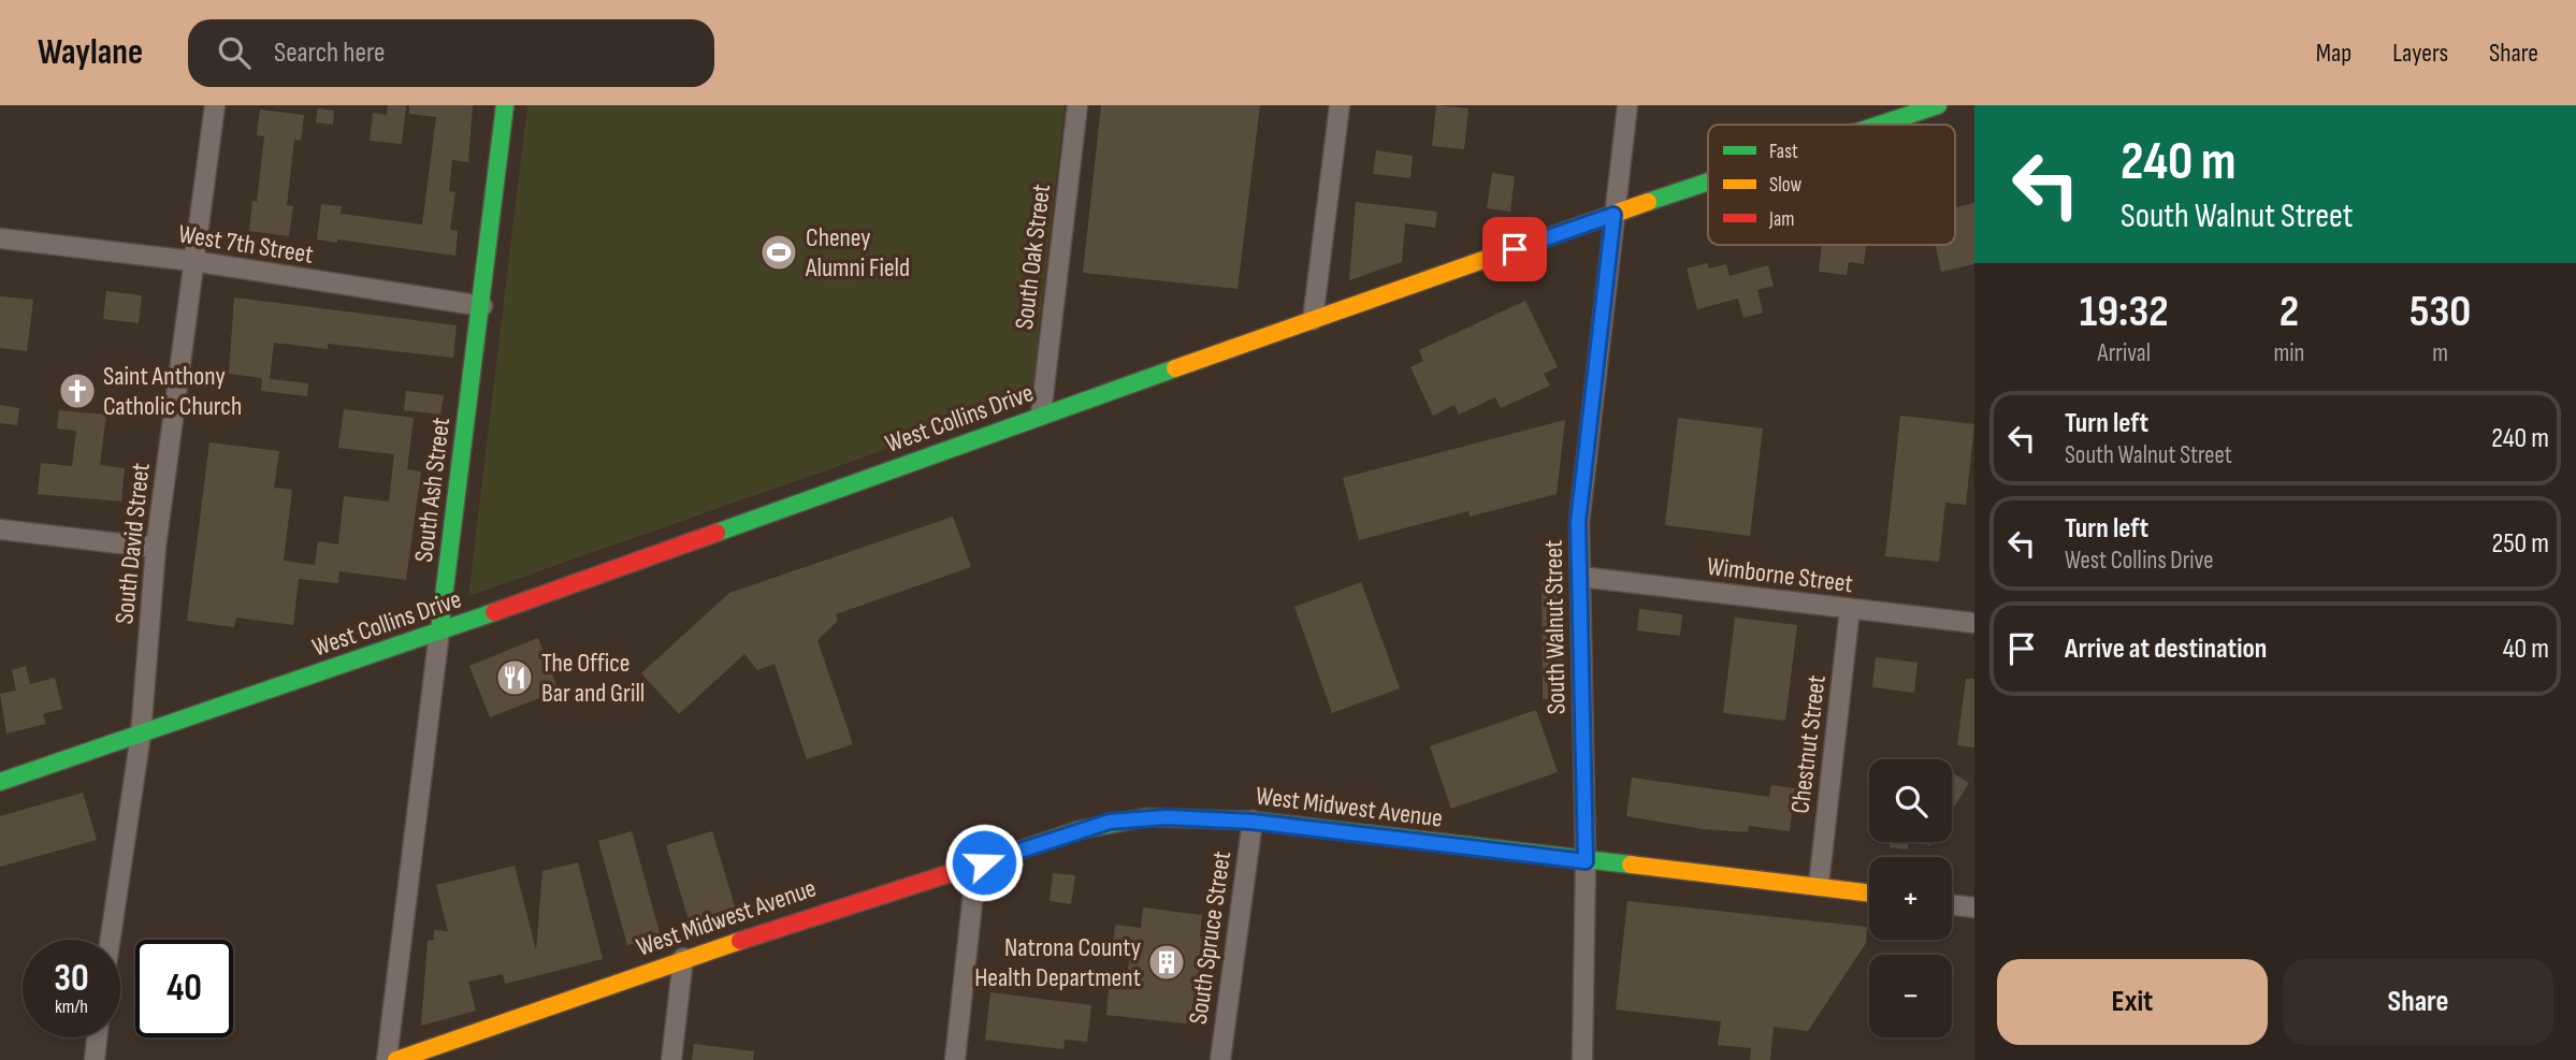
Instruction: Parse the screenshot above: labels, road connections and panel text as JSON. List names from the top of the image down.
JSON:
{
  "streets": {
    "street": [
      "West 7th Street",
      "South Oak Street",
      "West Collins Drive",
      "South Ash Street",
      "South David Street",
      "Wimborne Street",
      "South Walnut Street",
      "Chestnut Street",
      "West Midwest Avenue",
      "South Spruce Street"
    ]
  },
  "crossings": [
    ["West 7th Street", "South Ash Street"],
    ["West 7th Street", "South David Street"],
    ["South Oak Street", "West Collins Drive"],
    ["West Collins Drive", "South Ash Street"],
    ["West Collins Drive", "South David Street"],
    ["West Collins Drive", "South Walnut Street"],
    ["Wimborne Street", "South Walnut Street"],
    ["Wimborne Street", "Chestnut Street"],
    ["South Walnut Street", "West Midwest Avenue"],
    ["Chestnut Street", "West Midwest Avenue"],
    ["West Midwest Avenue", "South Spruce Street"]
  ],
  "places": {
    "sports": ["Cheney Alumni Field"],
    "church": ["Saint Anthony Catholic Church"],
    "restaurant": ["The Office Bar and Grill"],
    "building": ["Natrona County Health Department"]
  },
  "legend": ["Fast", "Slow", "Jam"],
  "page": {
    "header": "Waylane",
    "search": "Search here",
    "nav": ["Map", "Layers", "Share"],
    "turn": ["240 m", "South Walnut Street"],
    "eta": [
      "19:32",
      "Arrival",
      "2",
      "min",
      "530",
      "m"
    ],
    "list": [
      {
        "name": "Turn left",
        "note": "South Walnut Street",
        "value": "240 m"
      },
      {
        "name": "Turn left",
        "note": "West Collins Drive",
        "value": "250 m"
      },
      {
        "name": "Arrive at destination",
        "value": "40 m"
      }
    ],
    "map_buttons": ["+", "−"],
    "speed": "30 km/h",
    "limit": "40",
    "buttons": ["Exit", "Share"]
  }
}
